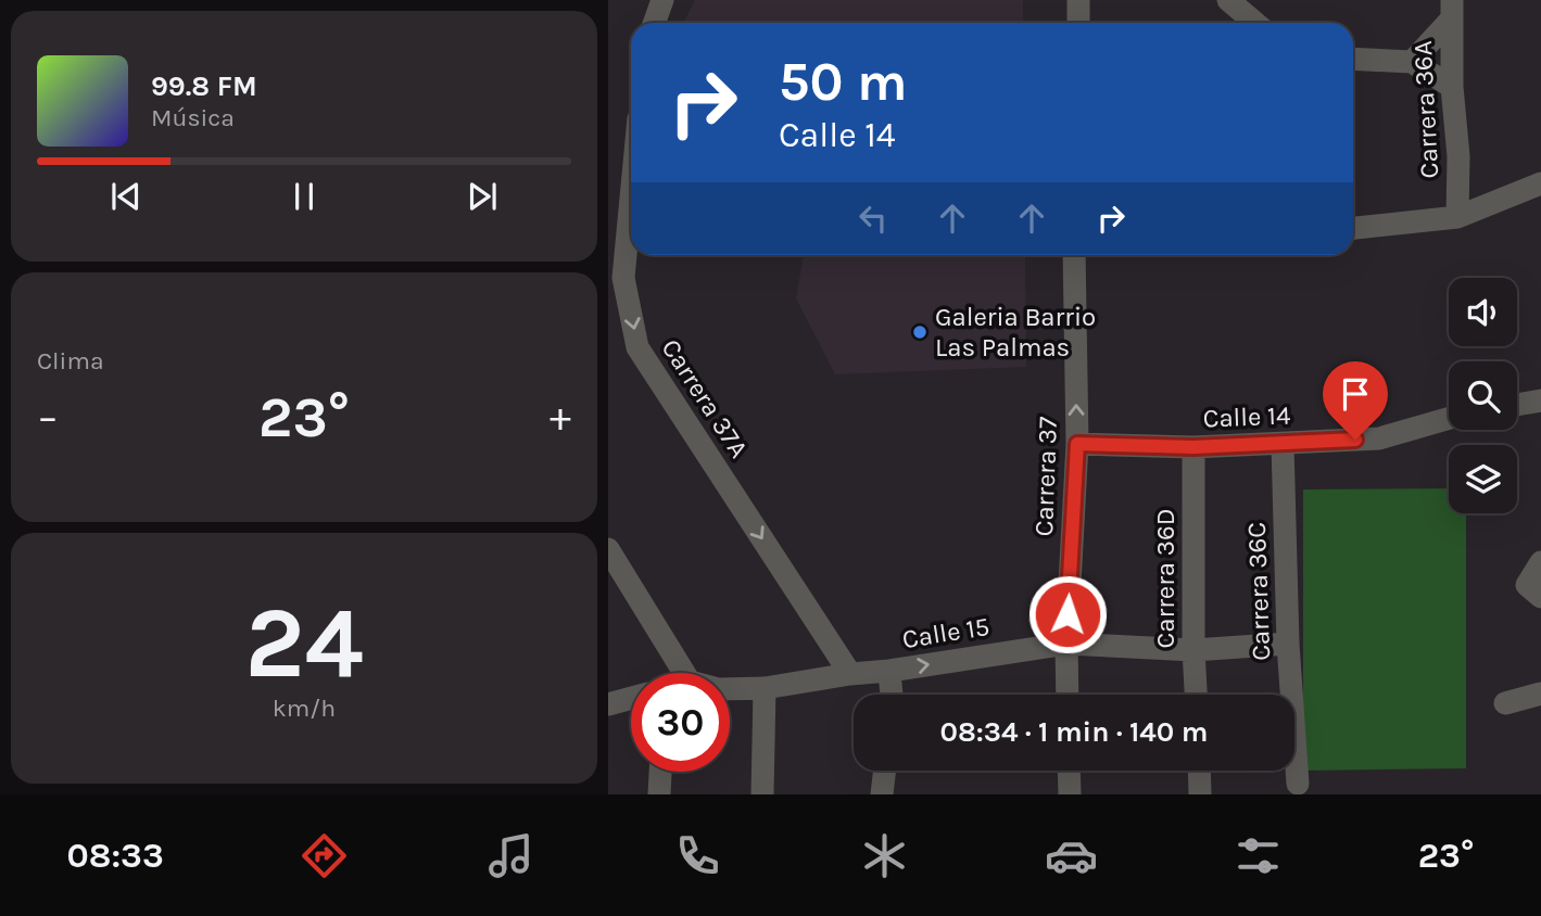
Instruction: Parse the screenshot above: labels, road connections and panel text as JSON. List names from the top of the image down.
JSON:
{
  "streets": {
    "street": [
      "Carrera 36A",
      "Carrera 37A",
      "Calle 14",
      "Carrera 37",
      "Carrera 36D",
      "Carrera 36C",
      "Calle 15"
    ]
  },
  "crossings": [
    ["Carrera 37A", "Calle 15"],
    ["Calle 14", "Carrera 37"],
    ["Calle 14", "Carrera 36D"],
    ["Calle 14", "Carrera 36C"],
    ["Carrera 37", "Calle 15"],
    ["Carrera 36D", "Calle 15"],
    ["Carrera 36C", "Calle 15"]
  ],
  "one_way": ["Carrera 37"],
  "places": ["Galeria Barrio Las Palmas"],
  "page": {
    "turn": ["50 m", "Calle 14"],
    "song": ["99.8 FM", "Música"],
    "tile": [
      "Clima",
      ["24", "km/h"]
    ],
    "heat": ["−", "23°", "+"],
    "limit": "30",
    "trip": "08:34 · 1 min · 140 m",
    "tabs": ["08:33", "23°"]
  }
}
